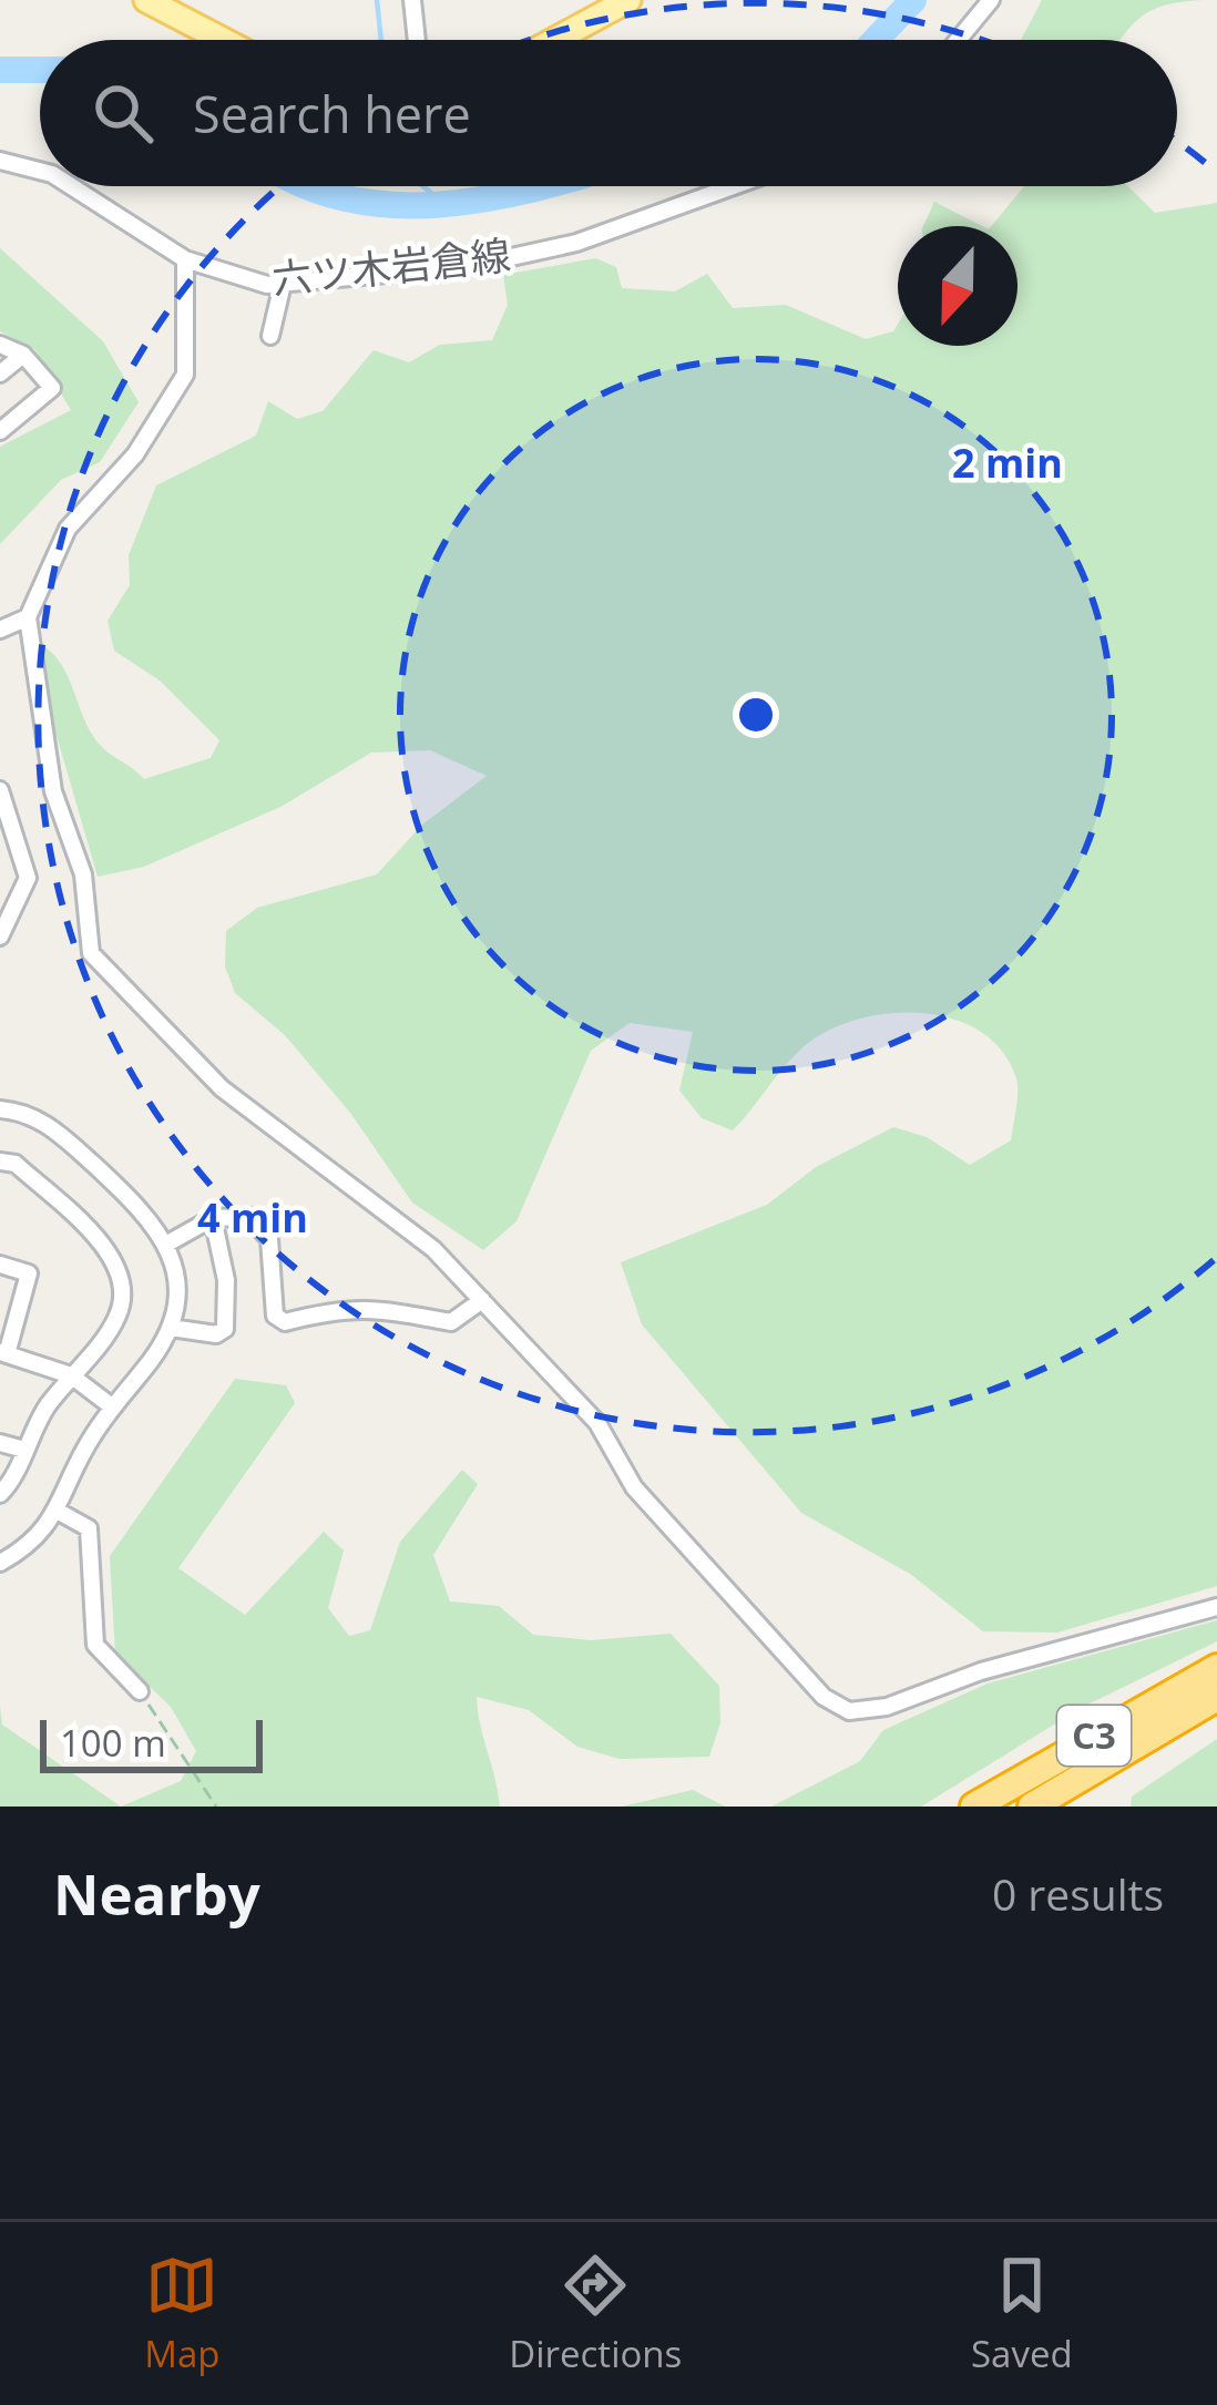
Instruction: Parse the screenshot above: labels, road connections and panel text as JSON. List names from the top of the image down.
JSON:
{
  "streets": {
    "highway": ["C3"],
    "street": ["六ツ木岩倉線"]
  },
  "scale_bar": "100 m",
  "north": "bottom",
  "page": {
    "search": "Search here",
    "scale": "100 m",
    "heading": ["Nearby", "0 results"],
    "nav": ["Map", "Directions", "Saved"]
  },
  "rings": ["2 min", "4 min"]
}
